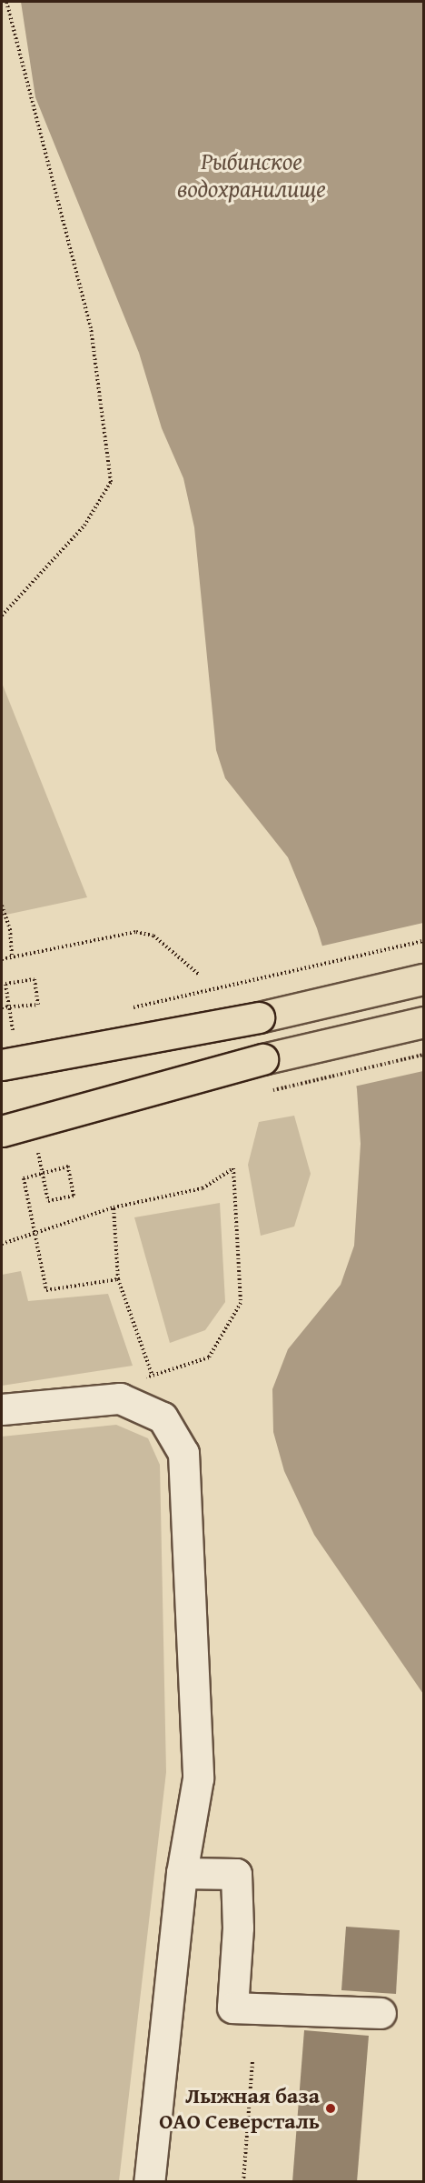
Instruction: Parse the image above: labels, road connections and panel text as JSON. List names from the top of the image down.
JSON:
{
  "water": ["Рыбинское водохранилище"],
  "places": ["Лыжная база ОАО Северсталь"]
}
